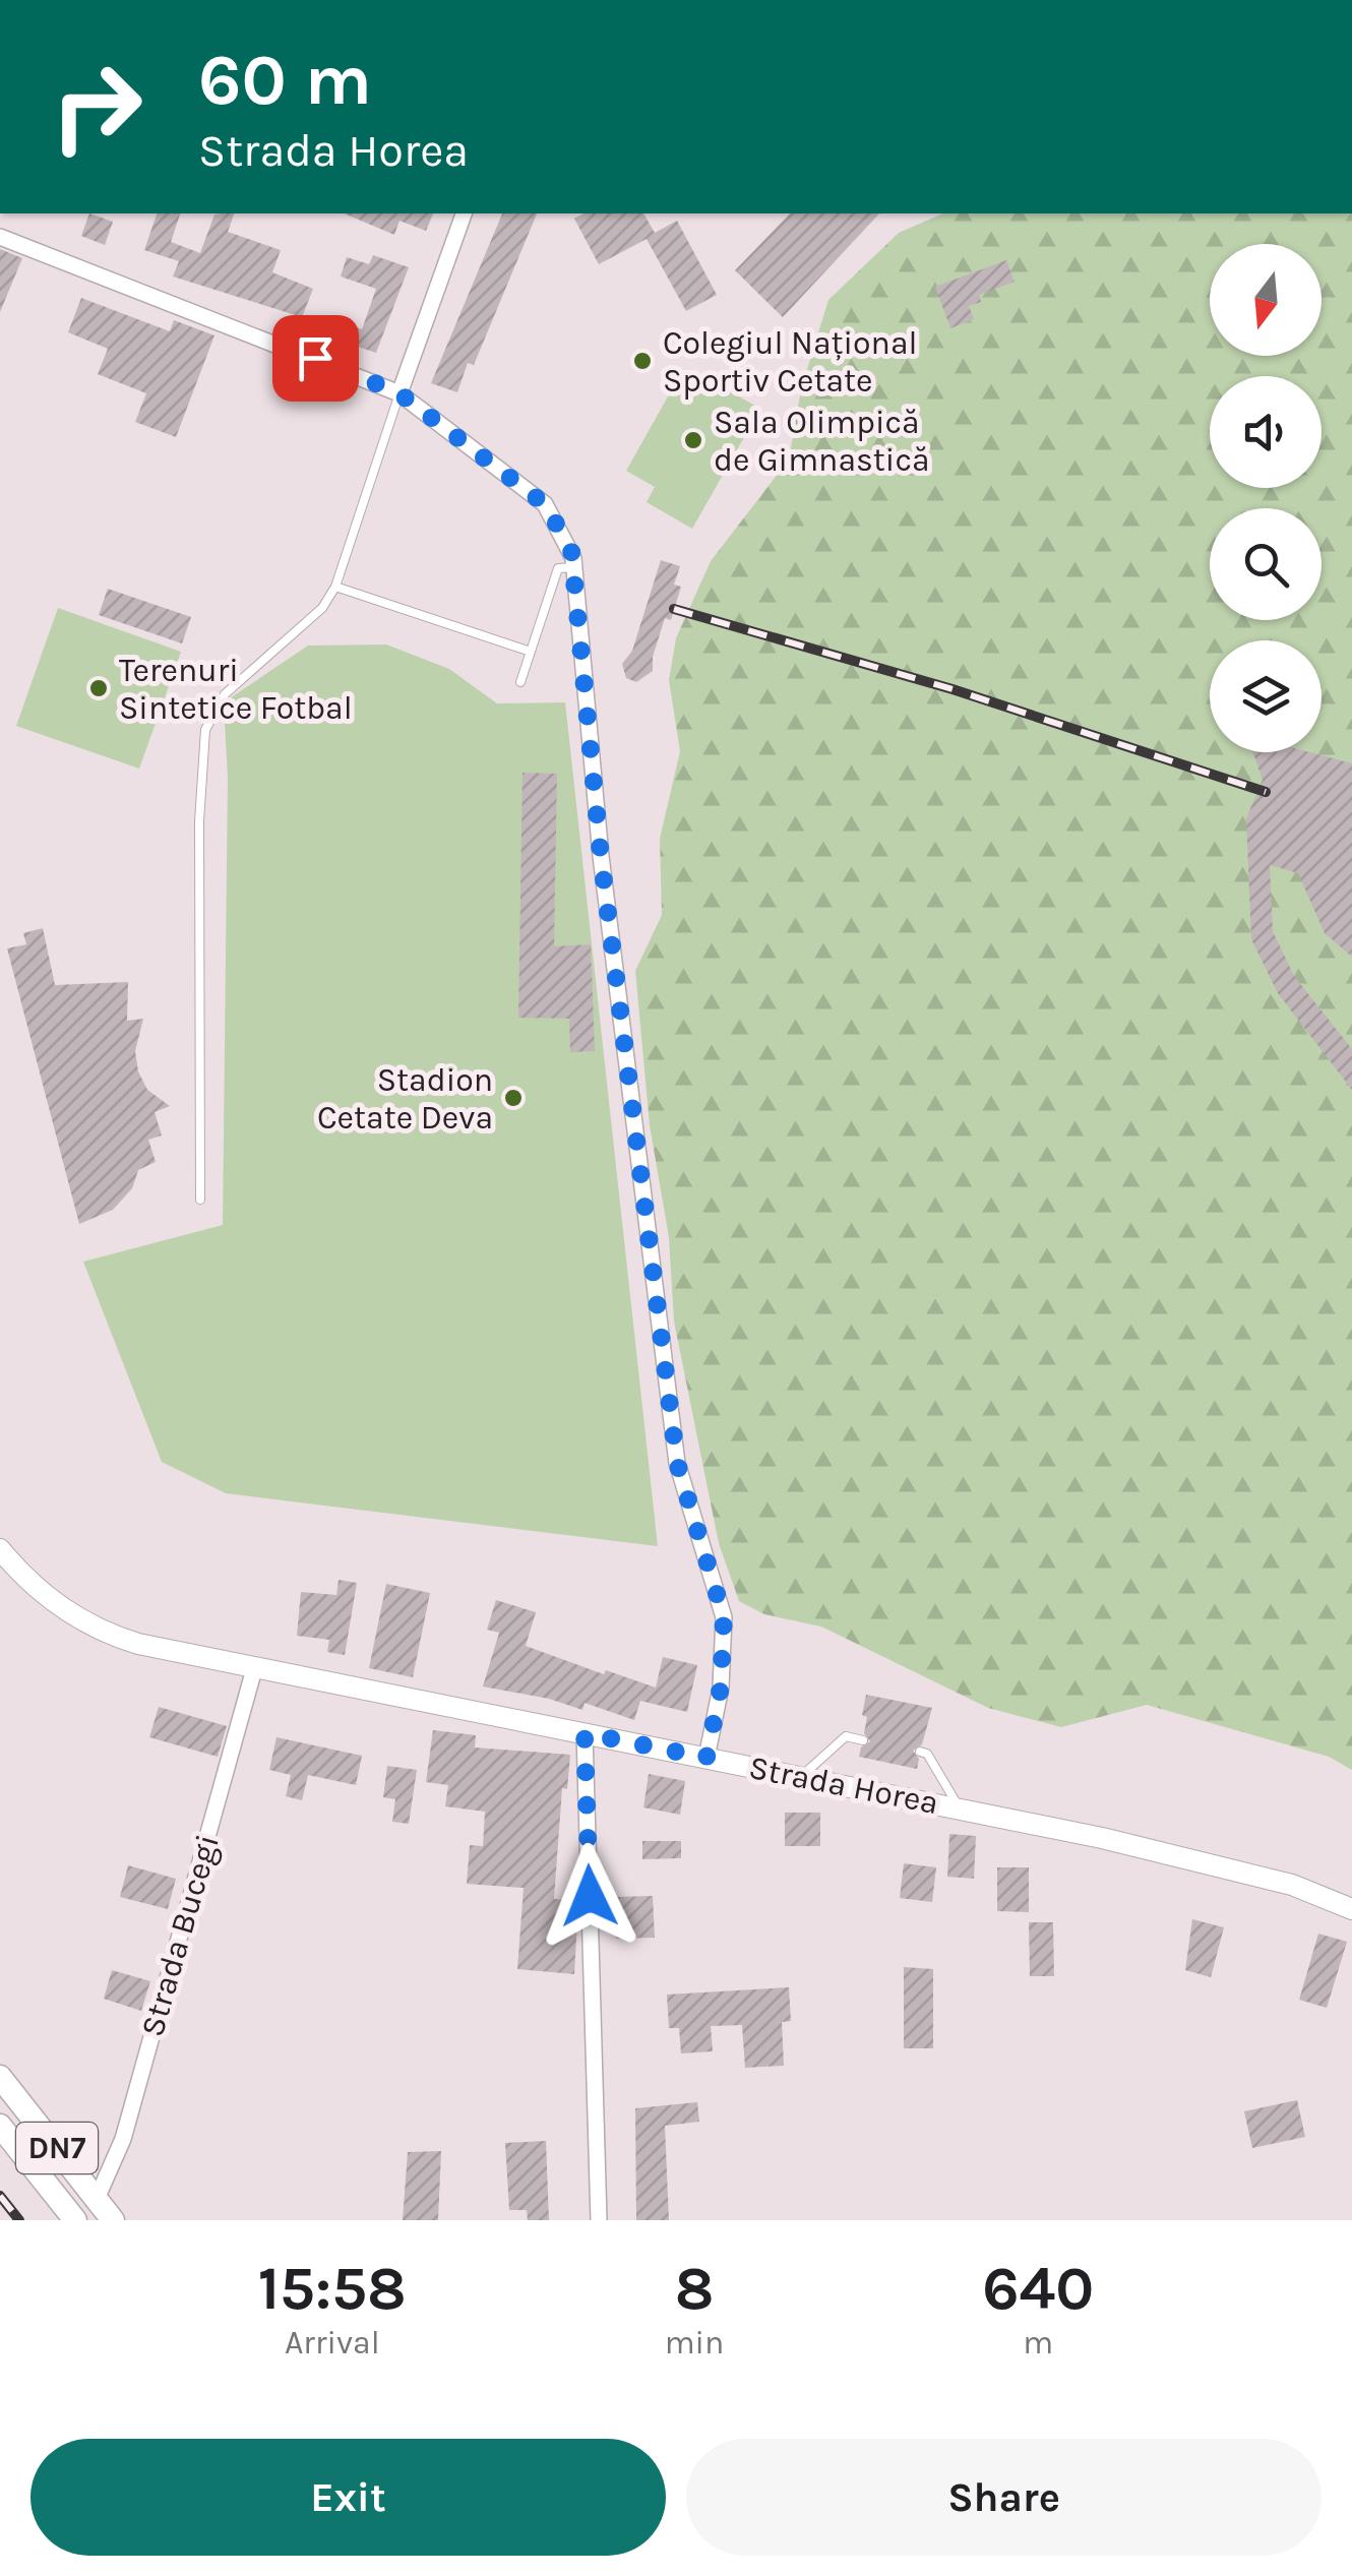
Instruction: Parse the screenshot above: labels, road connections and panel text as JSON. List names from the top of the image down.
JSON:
{
  "streets": {
    "main road": ["Strada Horea", "DN7"],
    "street": ["Strada Bucegi"]
  },
  "crossings": [
    ["Strada Horea", "Strada Bucegi"],
    ["Strada Bucegi", "DN7"]
  ],
  "places": [
    "Colegiul Național Sportiv Cetate",
    "Sala Olimpică de Gimnastică",
    "Terenuri Sintetice Fotbal",
    "Stadion Cetate Deva"
  ],
  "north": "bottom",
  "page": {
    "turn": ["60 m", "Strada Horea"],
    "eta": [
      "15:58",
      "Arrival",
      "8",
      "min",
      "640",
      "m"
    ],
    "buttons": ["Exit", "Share"]
  }
}
